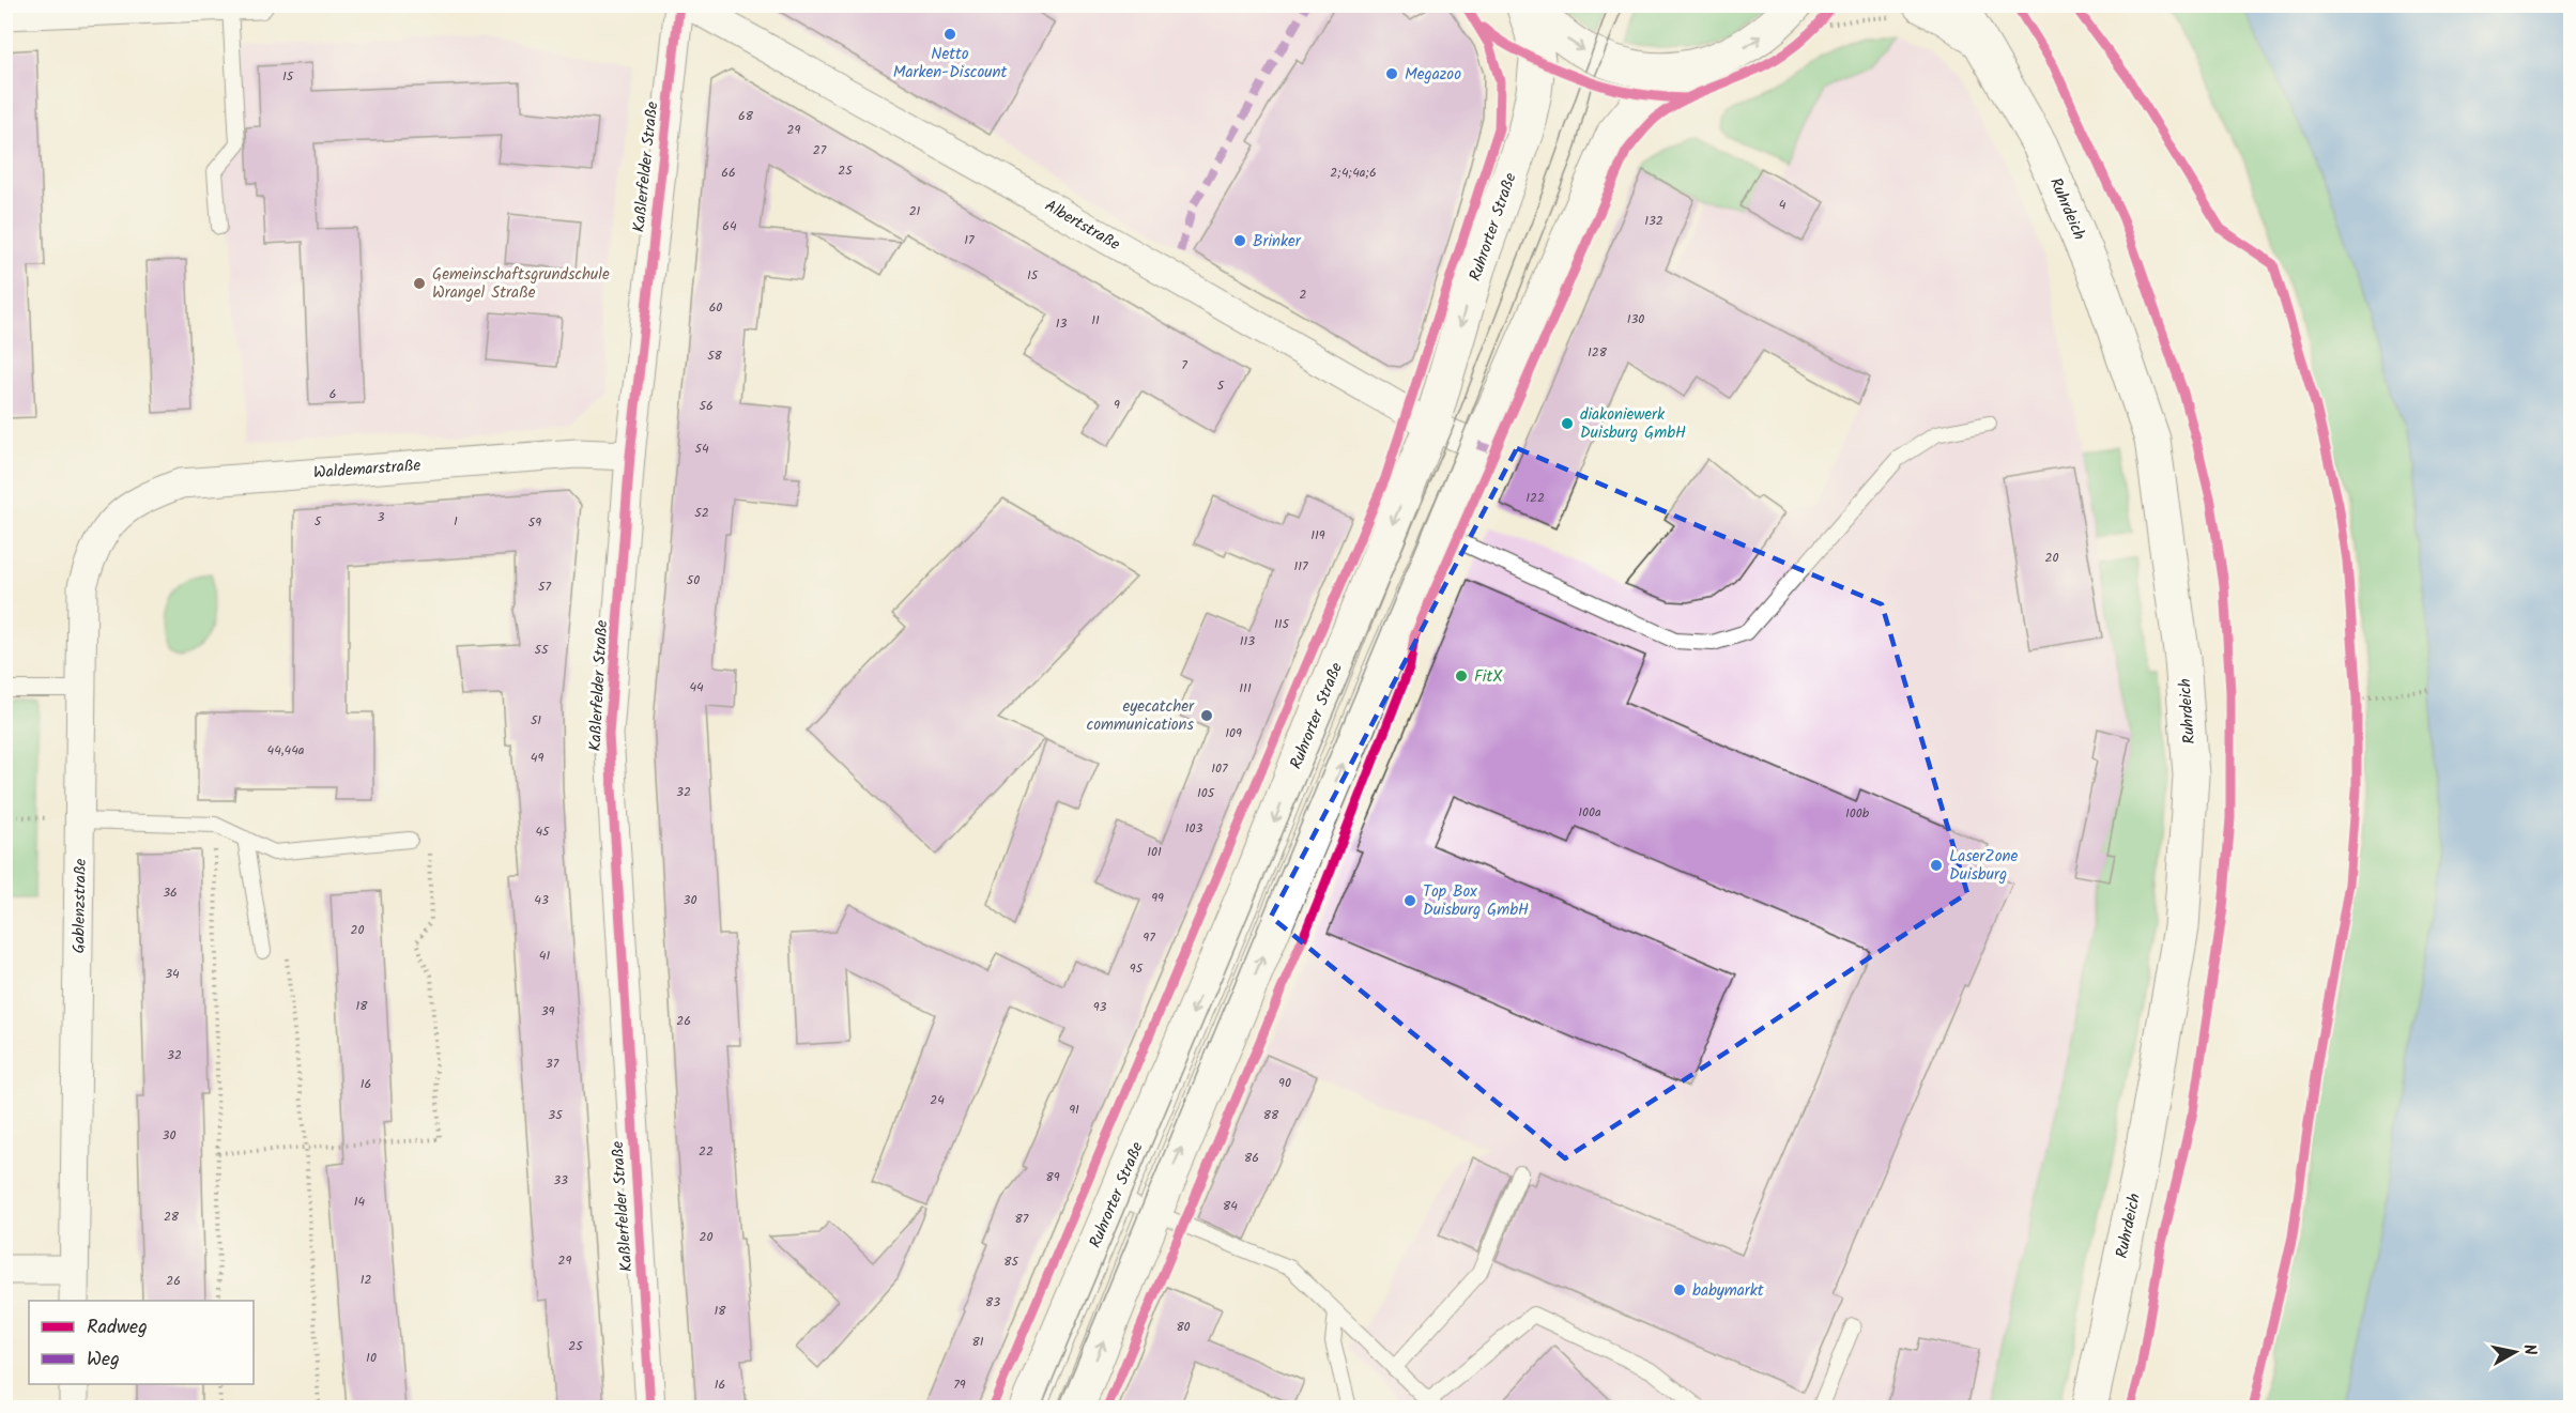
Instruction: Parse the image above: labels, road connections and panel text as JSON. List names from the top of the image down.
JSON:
{
  "streets": {
    "main road": ["Ruhrdeich", "Ruhrorter Straße"],
    "street": [
      "Kaßlerfelder Straße",
      "Albertstraße",
      "Waldemarstraße",
      "Gablenzstraße"
    ]
  },
  "crossings": [
    ["Kaßlerfelder Straße", "Waldemarstraße"],
    ["Albertstraße", "Ruhrorter Straße"],
    ["Waldemarstraße", "Gablenzstraße"]
  ],
  "places": [
    "Netto Marken-Discount",
    "Megazoo",
    "Brinker",
    "Gemeinschaftsgrundschule Wrangel Straße",
    "diakoniewerk Duisburg GmbH",
    "FitX",
    "eyecatcher communications",
    "LaserZone Duisburg",
    "Top Box Duisburg GmbH",
    "babymarkt"
  ],
  "house_numbers": [
    "15",
    "68",
    "29",
    "27",
    "25",
    "66",
    "2;4;4a;6",
    "4",
    "21",
    "132",
    "64",
    "17",
    "15",
    "2",
    "60",
    "130",
    "11",
    "13",
    "128",
    "58",
    "7",
    "5",
    "6",
    "9",
    "56",
    "54",
    "122",
    "52",
    "3",
    "5",
    "1",
    "59",
    "119",
    "20",
    "117",
    "50",
    "57",
    "115",
    "113",
    "55",
    "44",
    "111",
    "51",
    "109",
    "44,44a",
    "49",
    "107",
    "32",
    "105",
    "100a",
    "100b",
    "103",
    "45",
    "101",
    "36",
    "99",
    "43",
    "30",
    "20",
    "97",
    "41",
    "95",
    "34",
    "18",
    "93",
    "39",
    "26",
    "32",
    "37",
    "90",
    "16",
    "24",
    "91",
    "35",
    "88",
    "30",
    "22",
    "86",
    "89",
    "33",
    "14",
    "84",
    "28",
    "87",
    "20",
    "29",
    "85",
    "12",
    "26",
    "83",
    "18",
    "80",
    "81",
    "25",
    "10",
    "16",
    "79"
  ],
  "legend": ["Radweg", "Weg"],
  "north": "right"
}
